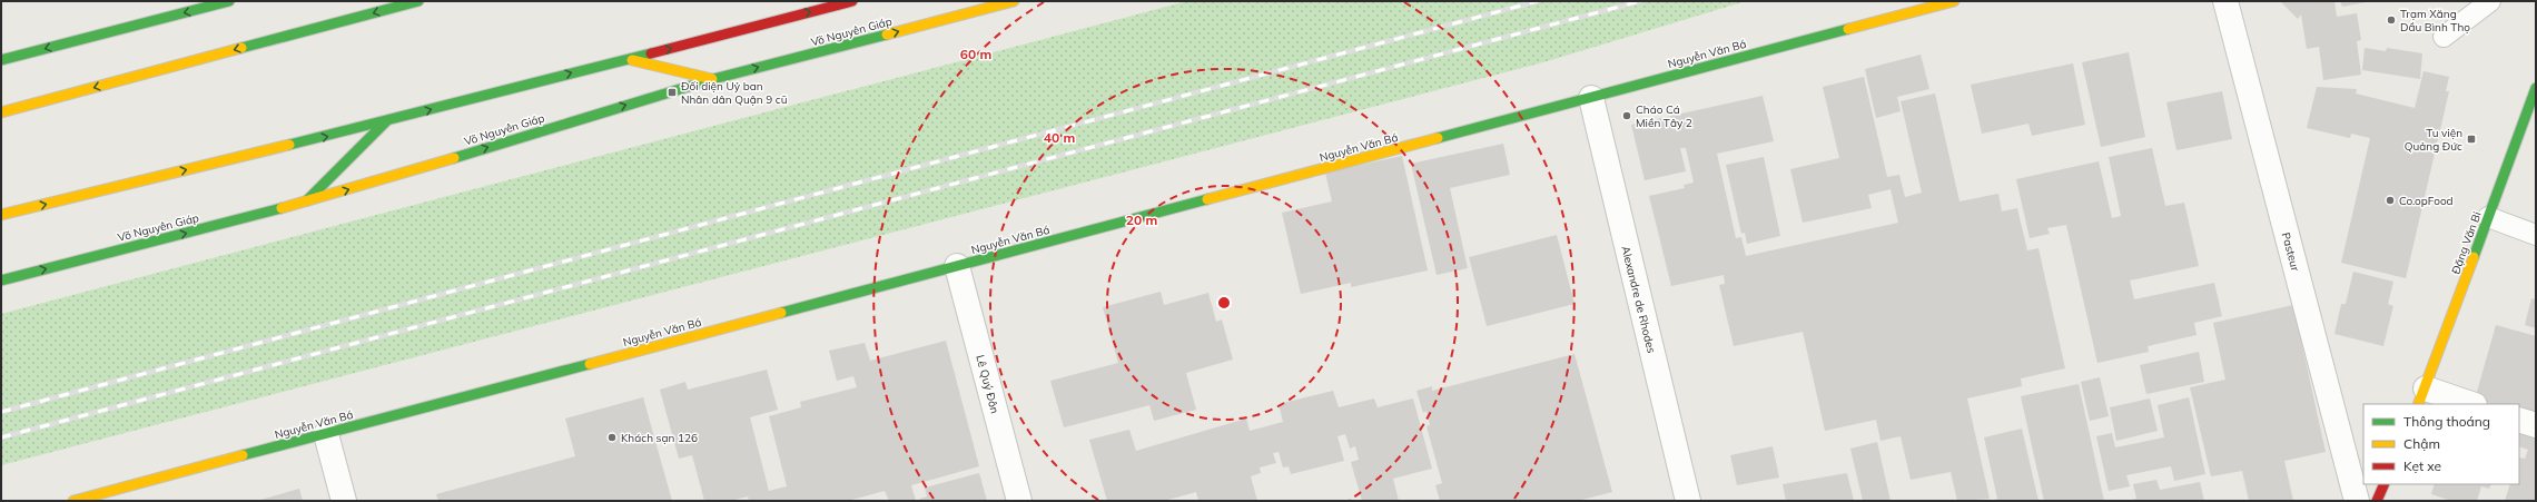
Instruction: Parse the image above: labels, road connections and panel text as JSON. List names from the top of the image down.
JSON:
{
  "streets": {
    "main road": ["Võ Nguyên Giáp", "Nguyễn Văn Bá", "Đặng Văn Bi"],
    "street": ["Pasteur", "Alexandre de Rhodes", "Lê Quý Đôn"]
  },
  "crossings": [
    ["Nguyễn Văn Bá", "Alexandre de Rhodes"],
    ["Nguyễn Văn Bá", "Lê Quý Đôn"]
  ],
  "places": {
    "other": [
      "Trạm Xăng Dầu Bình Thọ",
      "Cháo Cá Miền Tây 2",
      "Co.opFood",
      "Khách sạn 126"
    ],
    "transit": ["Đối diện Uỷ ban Nhân dân Quận 9 cũ", "Tu viện Quảng Đức"]
  },
  "legend": ["Thông thoáng", "Chậm", "Kẹt xe"],
  "rings": ["60 m", "40 m", "20 m"]
}
